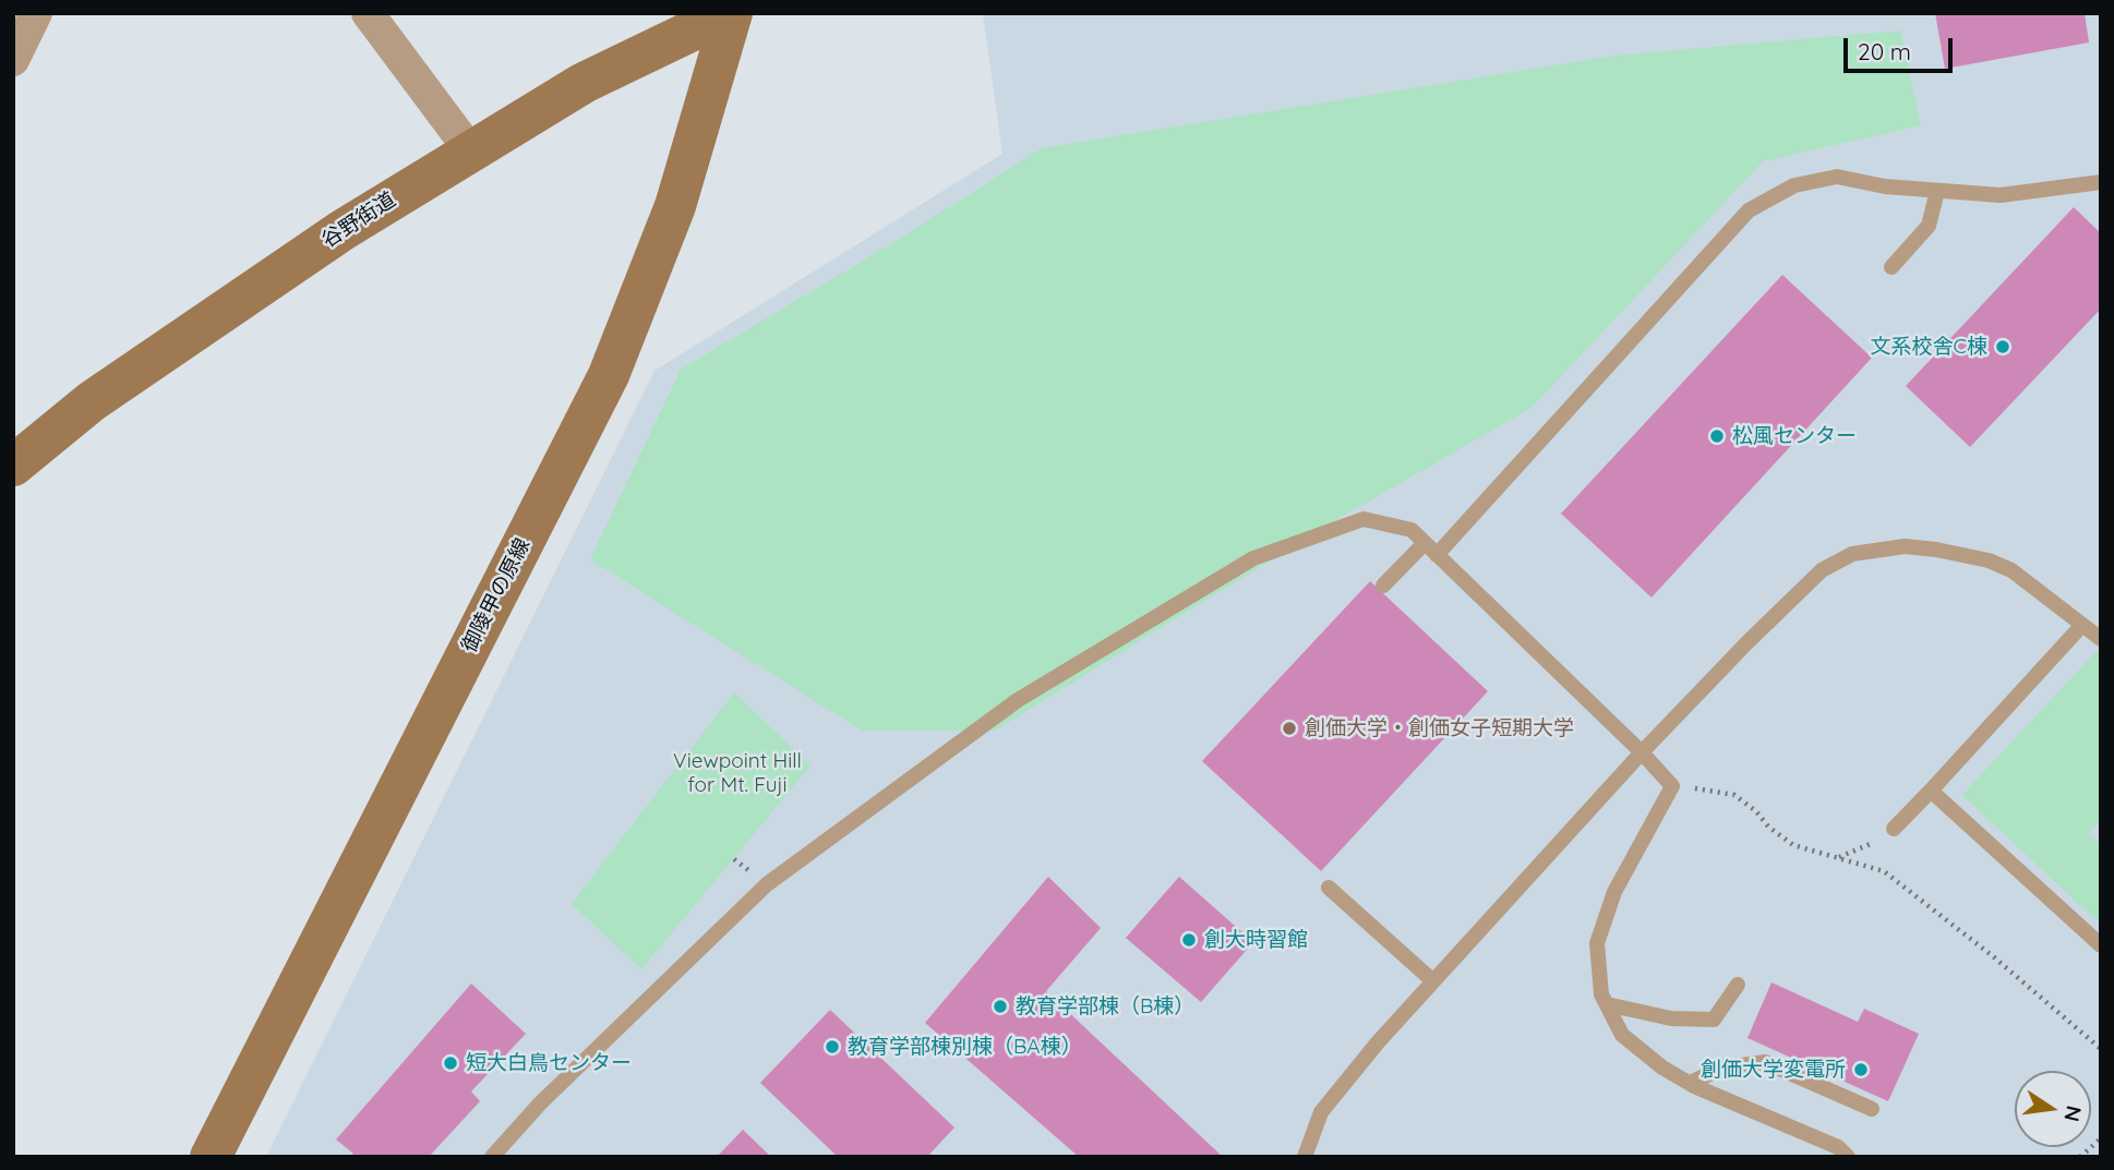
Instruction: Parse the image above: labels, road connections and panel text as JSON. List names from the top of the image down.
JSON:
{
  "streets": {
    "street": ["谷野街道", "御陵甲の原線"]
  },
  "crossings": [
    ["谷野街道", "御陵甲の原線"]
  ],
  "parks": ["Viewpoint Hill for Mt. Fuji"],
  "places": [
    "文系校舎C棟",
    "松風センター",
    "創価大学・創価女子短期大学",
    "創大時習館",
    "教育学部棟（B棟）",
    "教育学部棟別棟（BA棟）",
    "短大白鳥センター",
    "創価大学変電所"
  ],
  "scale_bar": "20 m",
  "north": "right"
}
